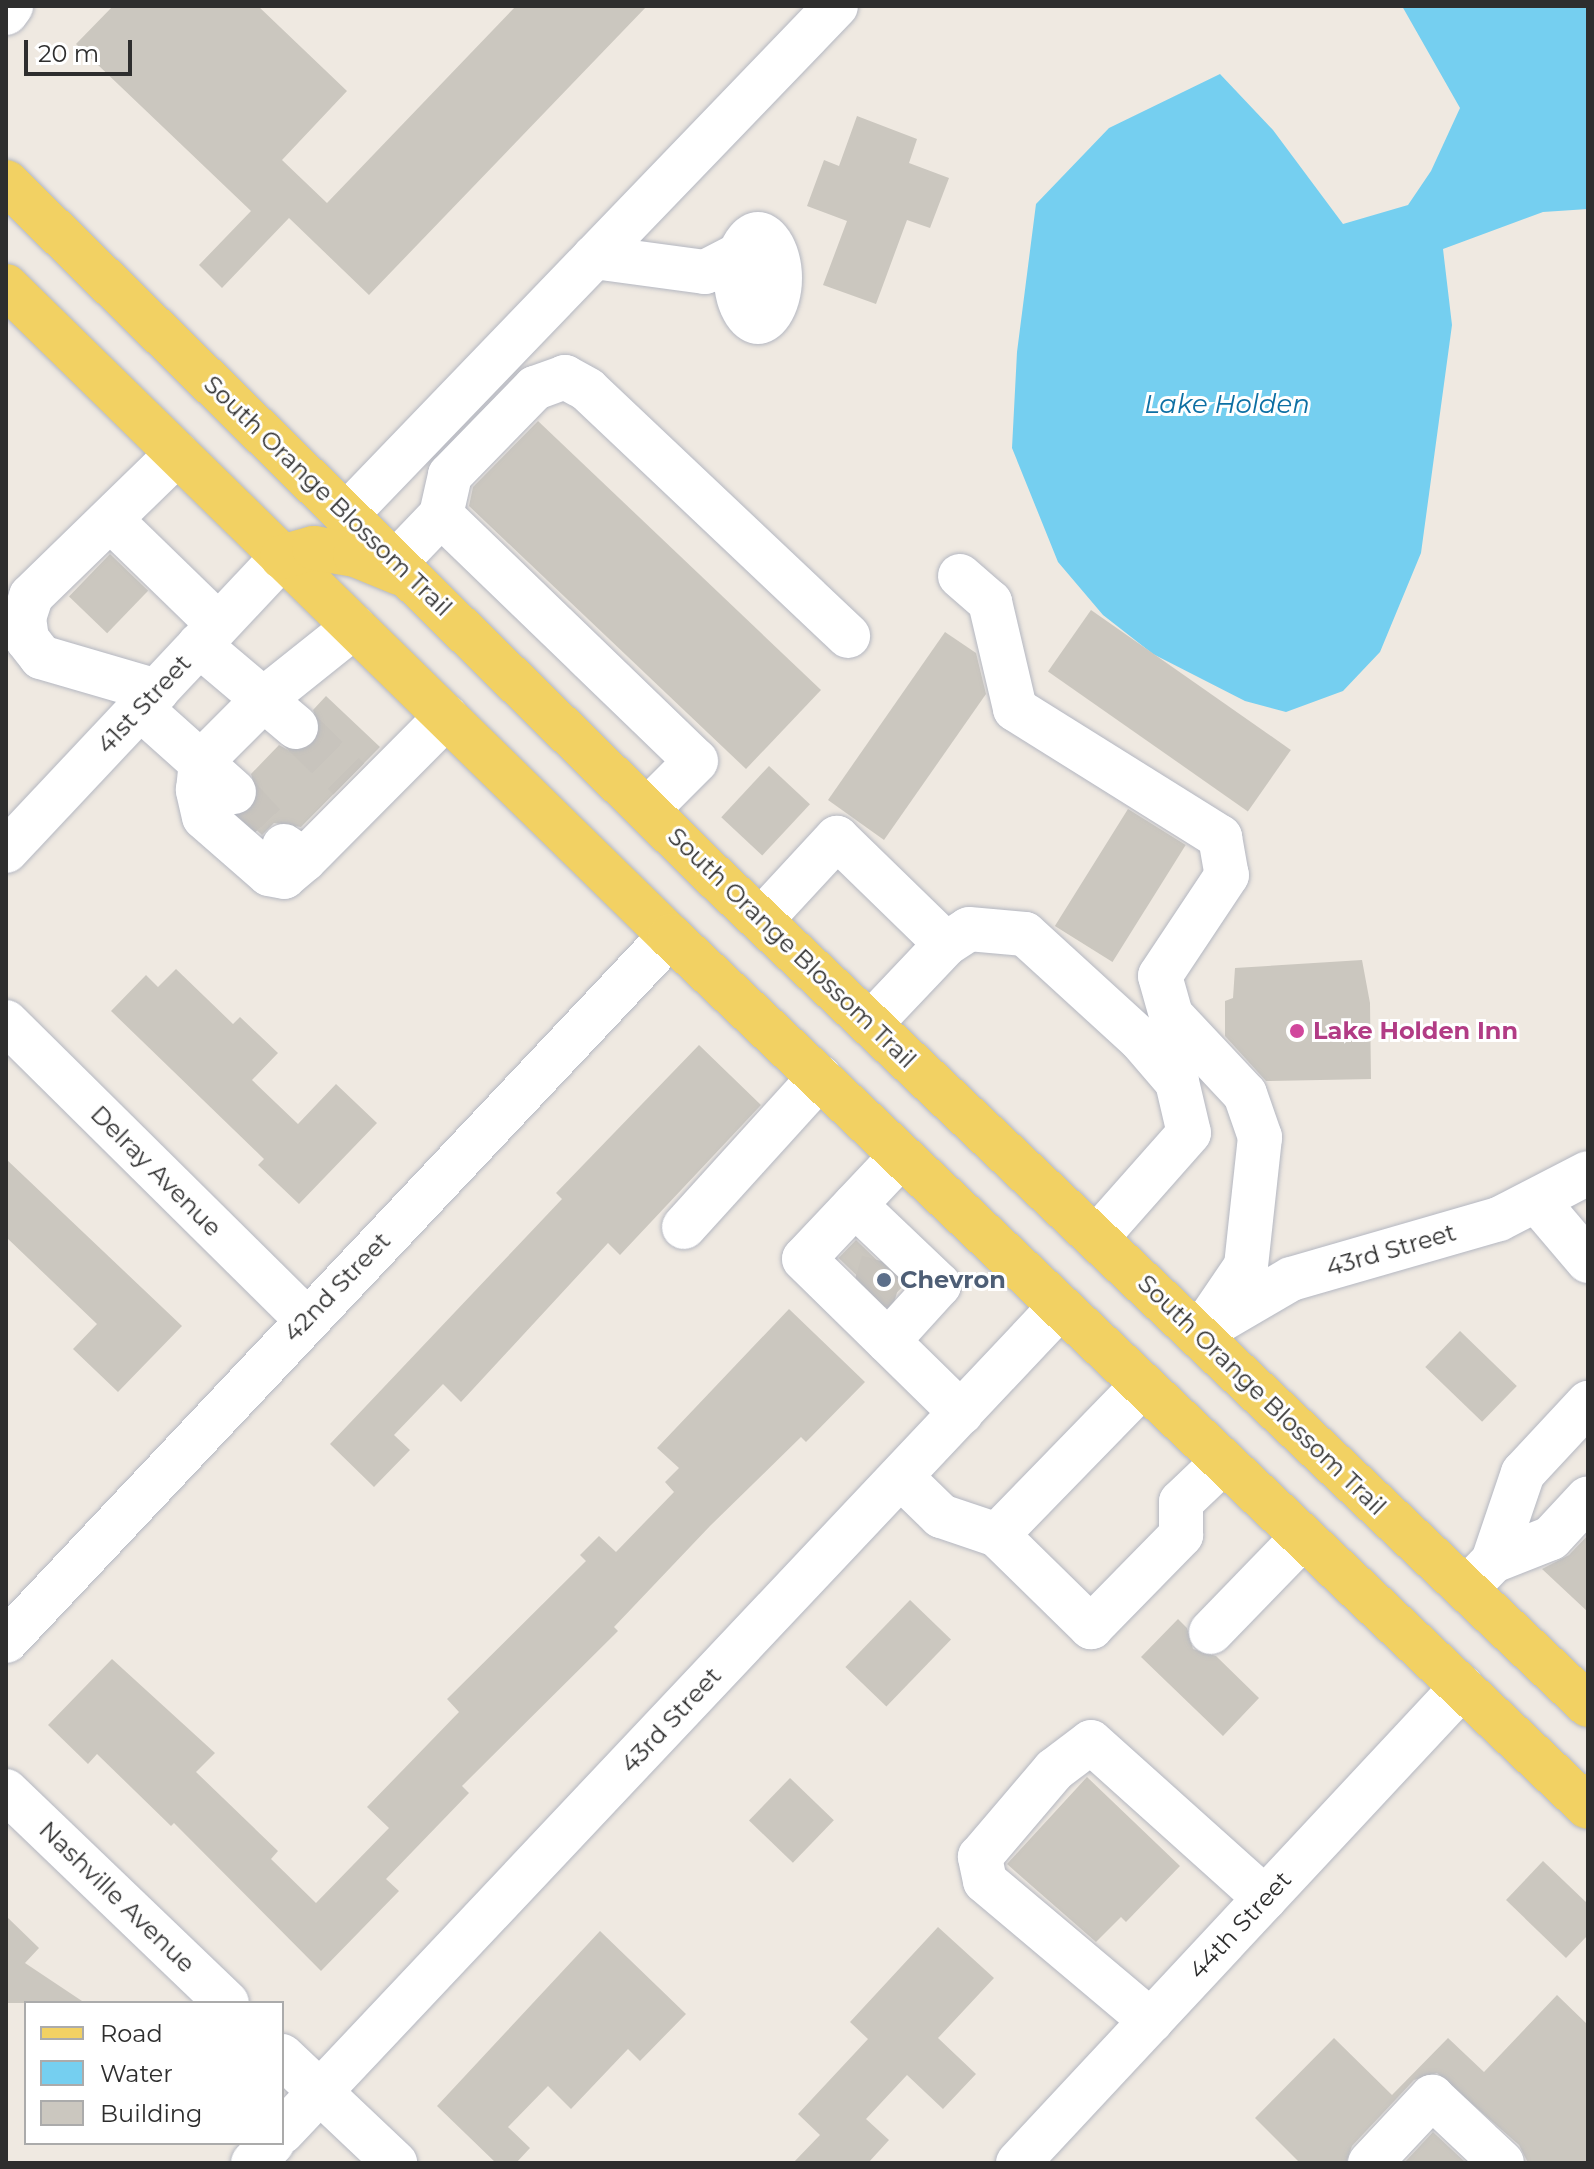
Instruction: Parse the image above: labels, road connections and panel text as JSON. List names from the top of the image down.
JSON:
{
  "streets": {
    "main road": ["South Orange Blossom Trail"],
    "street": [
      "41st Street",
      "Delray Avenue",
      "43rd Street",
      "42nd Street",
      "Nashville Avenue",
      "44th Street"
    ]
  },
  "crossings": [
    ["South Orange Blossom Trail", "43rd Street"],
    ["Delray Avenue", "42nd Street"]
  ],
  "water": ["Lake Holden"],
  "places": ["Lake Holden Inn", "Chevron"],
  "legend": ["Road", "Water", "Building"],
  "scale_bar": "20 m"
}
